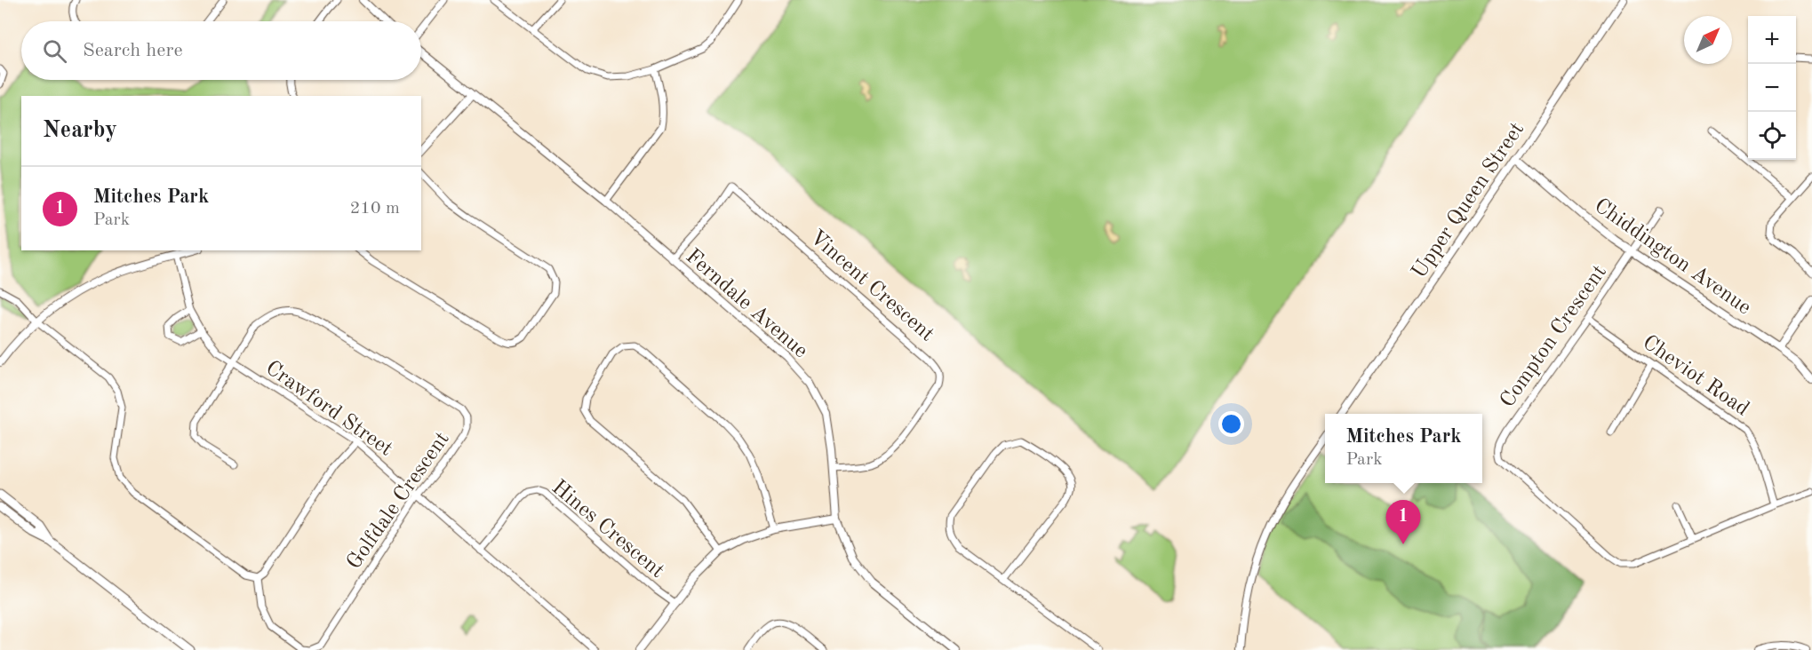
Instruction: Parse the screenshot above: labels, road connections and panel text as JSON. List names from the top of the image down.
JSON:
{
  "streets": {
    "street": [
      "Upper Queen Street",
      "Chiddington Avenue",
      "Vincent Crescent",
      "Ferndale Avenue",
      "Compton Crescent",
      "Cheviot Road",
      "Crawford Street",
      "Golfdale Crescent",
      "Hines Crescent"
    ]
  },
  "crossings": [
    ["Upper Queen Street", "Chiddington Avenue"],
    ["Chiddington Avenue", "Compton Crescent"],
    ["Vincent Crescent", "Ferndale Avenue"],
    ["Compton Crescent", "Cheviot Road"],
    ["Crawford Street", "Golfdale Crescent"],
    ["Crawford Street", "Hines Crescent"]
  ],
  "north": "top right",
  "page": {
    "map_buttons": ["+", "−"],
    "search": "Search here",
    "heading": "Nearby",
    "list": [
      {
        "mark": "1",
        "name": "Mitches Park",
        "note": "Park",
        "value": "210 m"
      }
    ],
    "popup": ["Mitches Park", "Park"],
    "pins": "1"
  }
}
